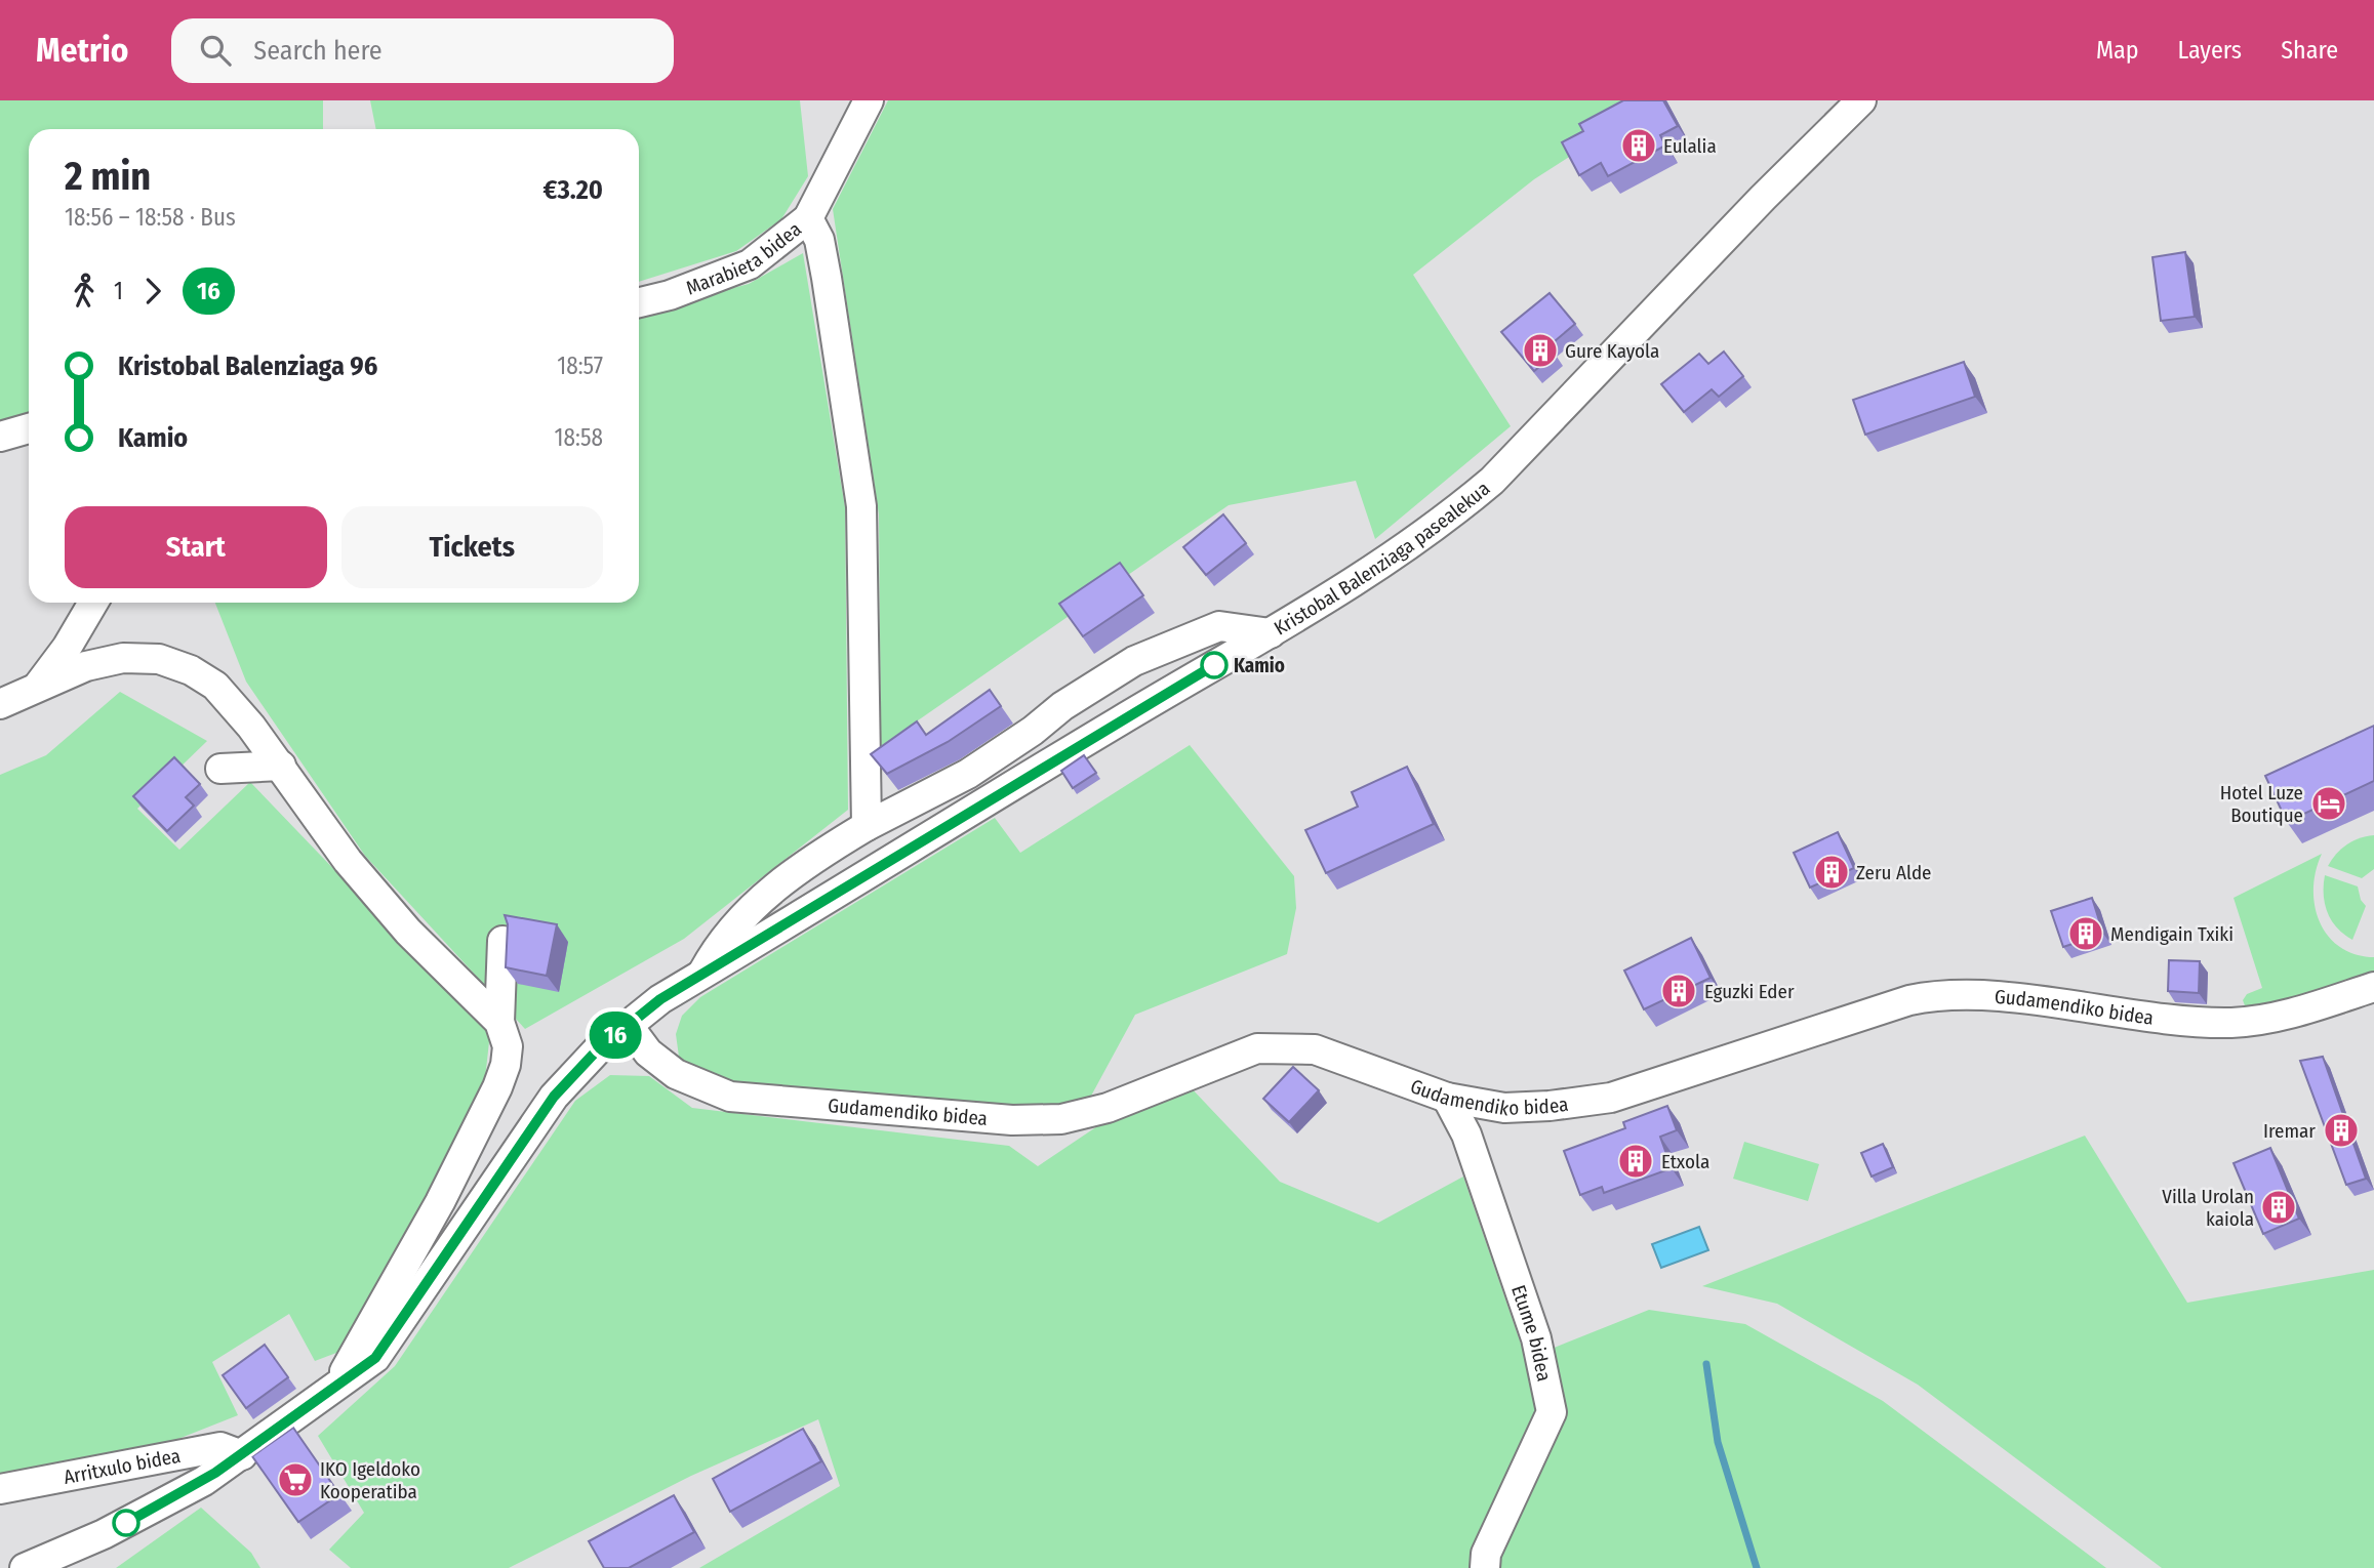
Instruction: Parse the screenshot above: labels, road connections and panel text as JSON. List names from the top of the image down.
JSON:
{
  "streets": {
    "street": [
      "Marabieta bidea",
      "Kristobal Balenziaga pasealekua",
      "Gudamendiko bidea",
      "Etume bidea",
      "Arritxulo bidea"
    ]
  },
  "crossings": [
    ["Kristobal Balenziaga pasealekua", "Gudamendiko bidea"],
    ["Kristobal Balenziaga pasealekua", "Arritxulo bidea"],
    ["Gudamendiko bidea", "Etume bidea"]
  ],
  "places": {
    "building": [
      "Eulalia",
      "Gure Kayola",
      "Zeru Alde",
      "Mendigain Txiki",
      "Eguzki Eder",
      "Iremar",
      "Etxola",
      "Villa Urolan kaiola"
    ],
    "other": ["Kamio"],
    "hotel": ["Hotel Luze Boutique"],
    "supermarket": ["IKO Igeldoko Kooperatiba"]
  },
  "lines": ["bus line 16"],
  "page": {
    "header": "Metrio",
    "search": "Search here",
    "nav": ["Map", "Layers", "Share"],
    "on_map": "16",
    "heading": ["2 min", "18:56 – 18:58 · Bus", "€3.20"],
    "legs": ["1", "16"],
    "list": [
      {
        "name": "Kristobal Balenziaga 96",
        "value": "18:57"
      },
      {
        "name": "Kamio",
        "value": "18:58"
      }
    ],
    "buttons": ["Start", "Tickets"]
  }
}
